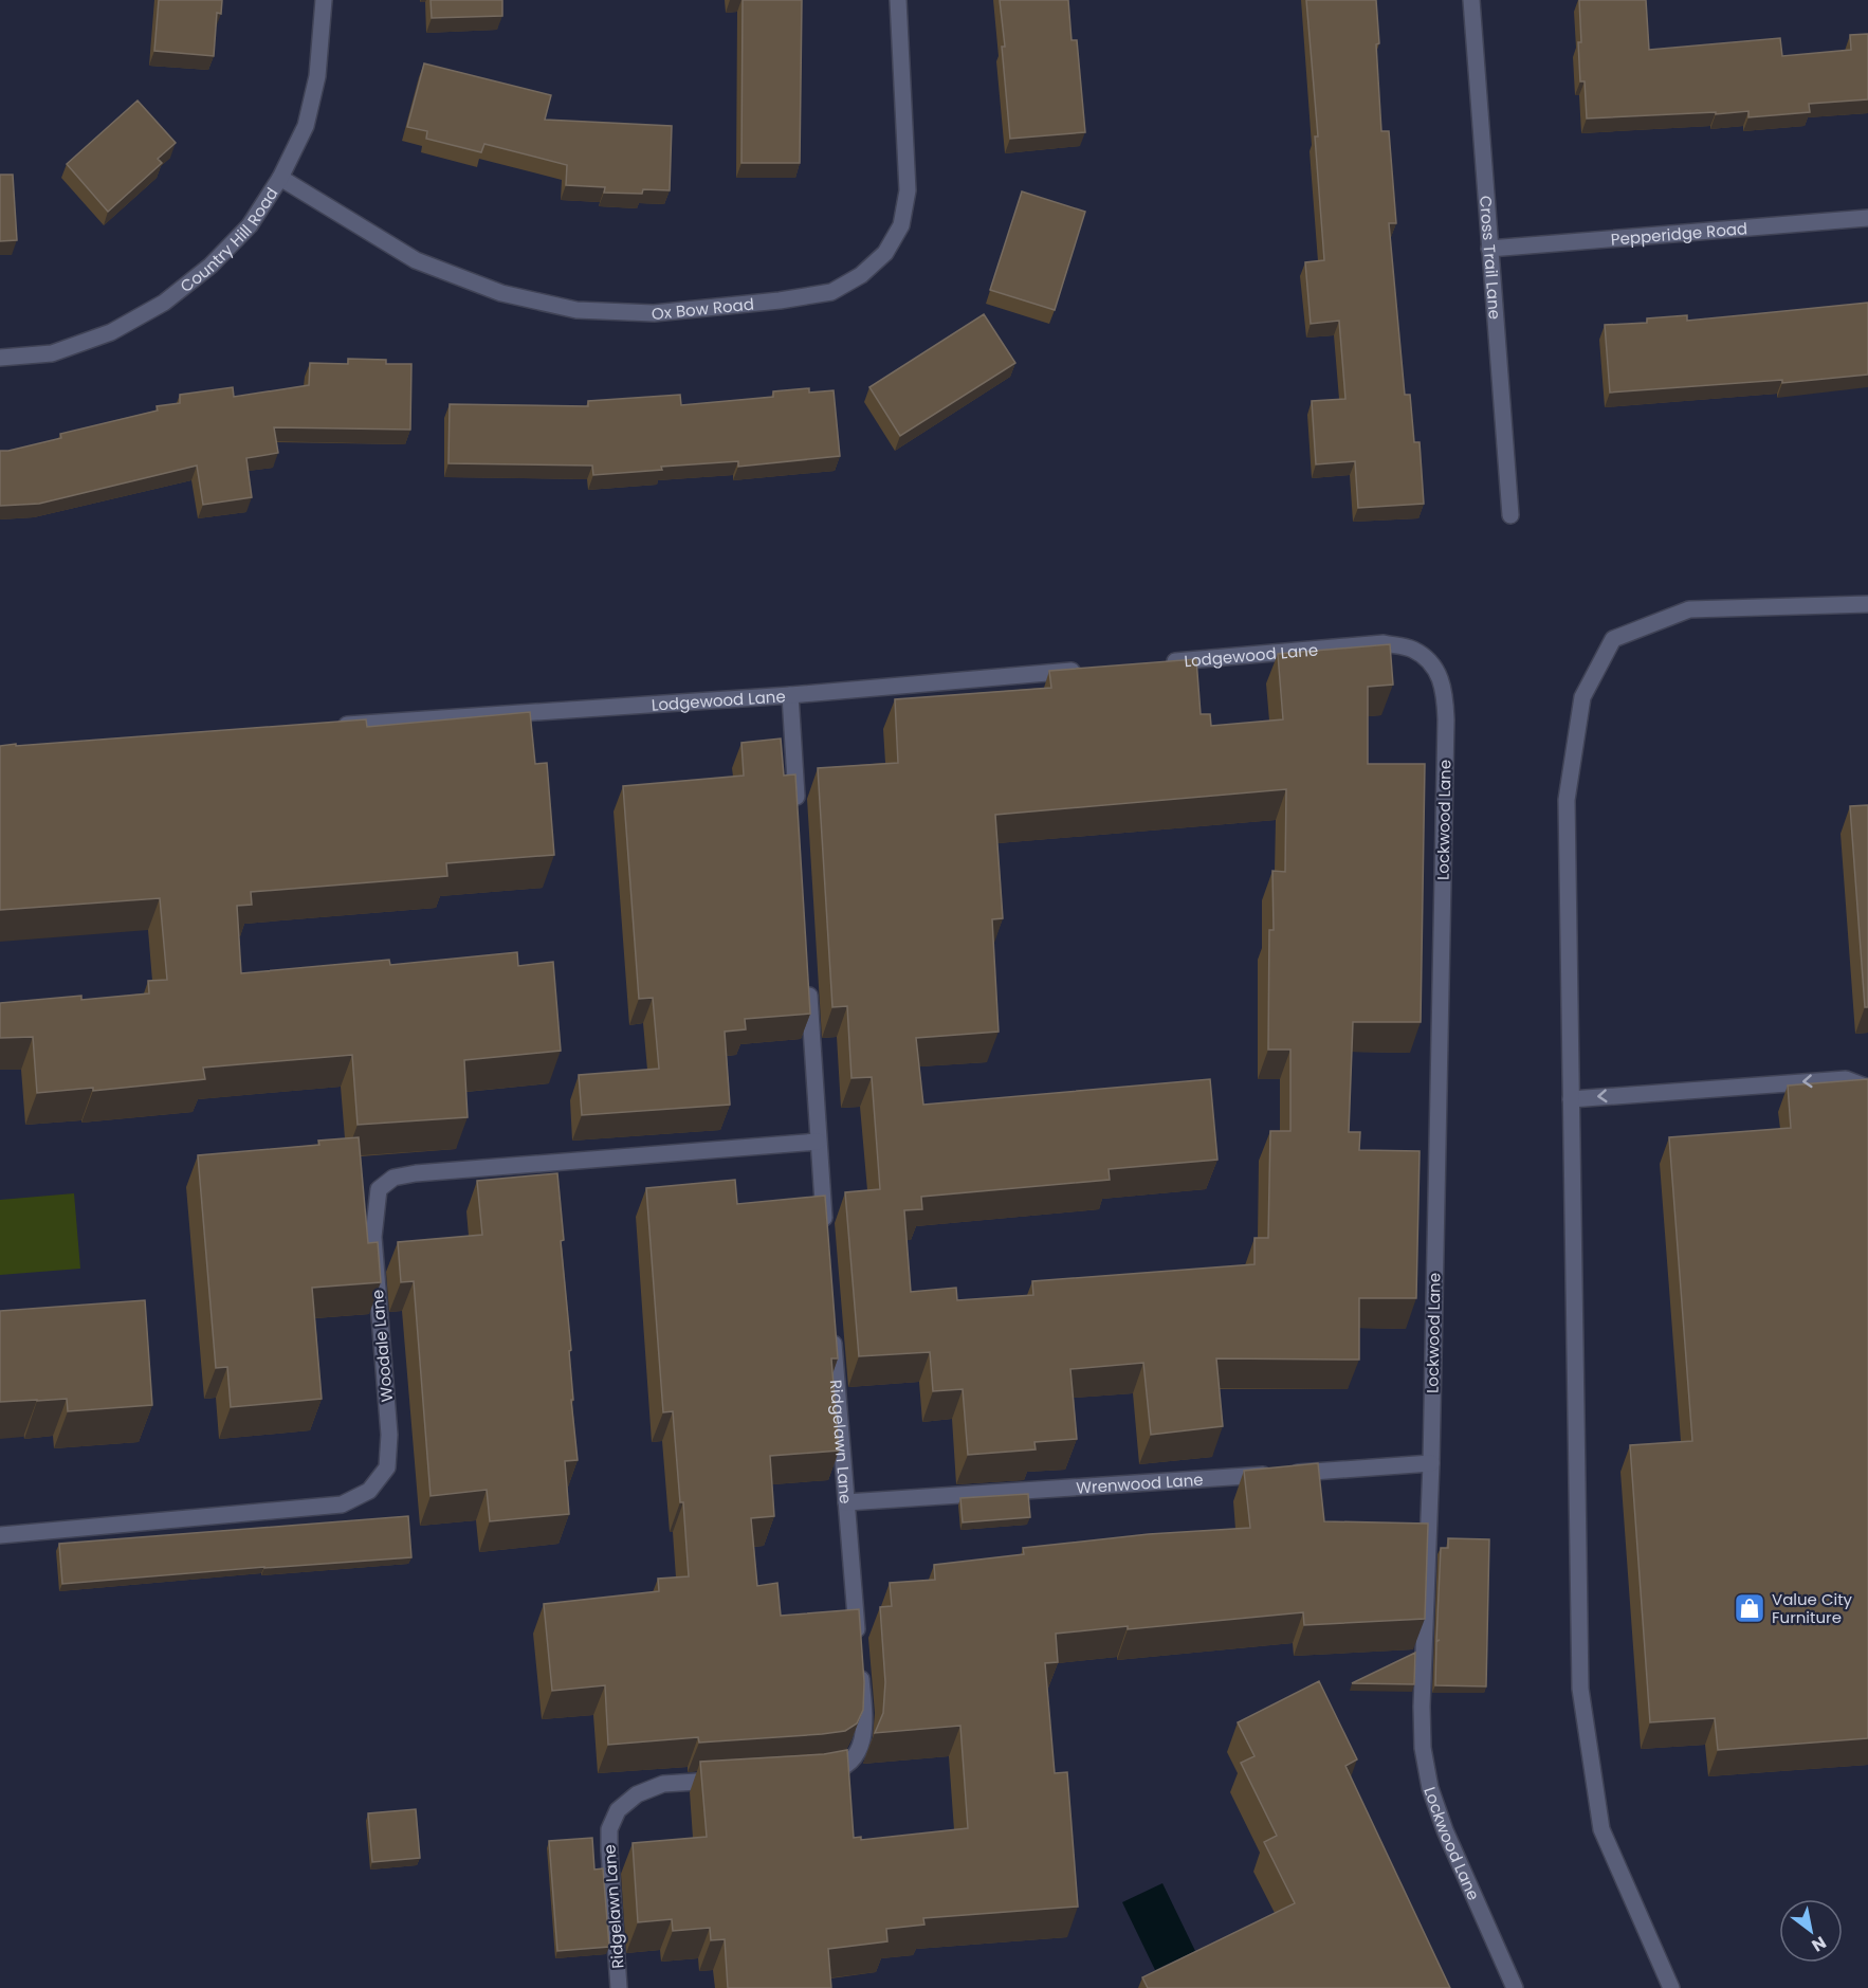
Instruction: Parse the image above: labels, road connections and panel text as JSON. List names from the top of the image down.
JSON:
{
  "streets": {
    "street": [
      "Pepperidge Road",
      "Country Hill Road",
      "Cross Trail Lane",
      "Ox Bow Road",
      "Lodgewood Lane",
      "Lockwood Lane",
      "Woodale Lane",
      "Ridgelawn Lane",
      "Wrenwood Lane"
    ]
  },
  "crossings": [
    ["Pepperidge Road", "Cross Trail Lane"],
    ["Country Hill Road", "Ox Bow Road"],
    ["Lodgewood Lane", "Lockwood Lane"],
    ["Lockwood Lane", "Wrenwood Lane"],
    ["Ridgelawn Lane", "Wrenwood Lane"]
  ],
  "places": {
    "shop": ["Value City Furniture"]
  },
  "north": "bottom right"
}
